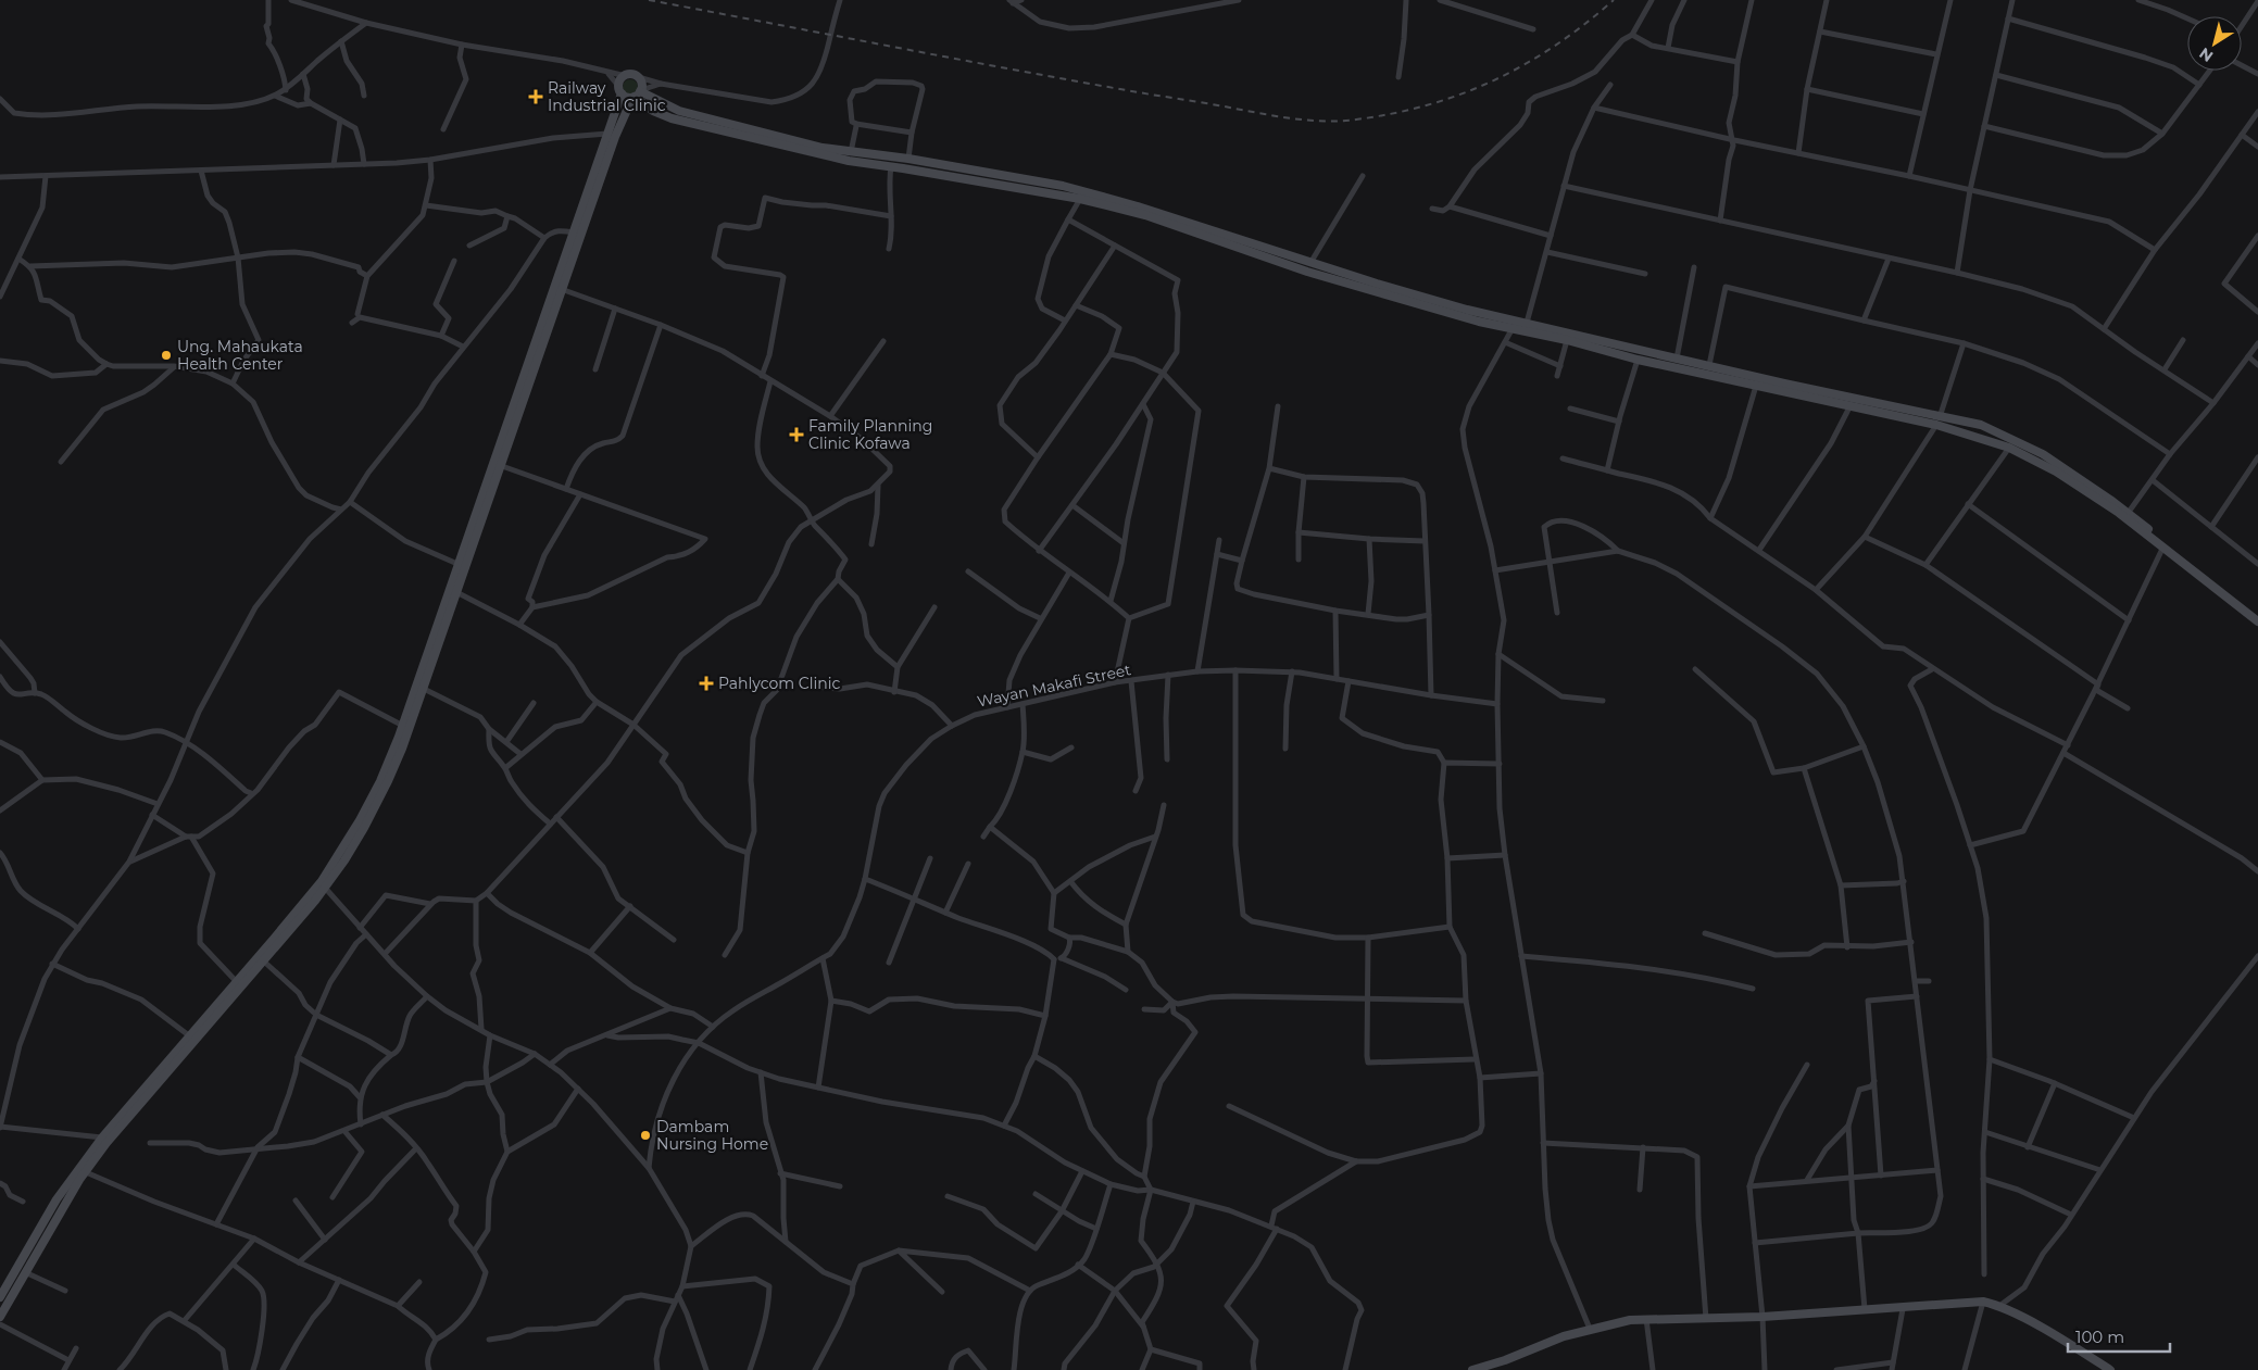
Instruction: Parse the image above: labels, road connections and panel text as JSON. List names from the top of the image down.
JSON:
{
  "streets": {
    "street": ["Wayan Makafi Street"]
  },
  "places": {
    "health": ["Railway Industrial Clinic", "Family Planning Clinic Kofawa", "Pahlycom Clinic"],
    "other": ["Ung. Mahaukata Health Center", "Dambam Nursing Home"]
  },
  "scale_bar": "100 m",
  "north": "bottom left"
}
